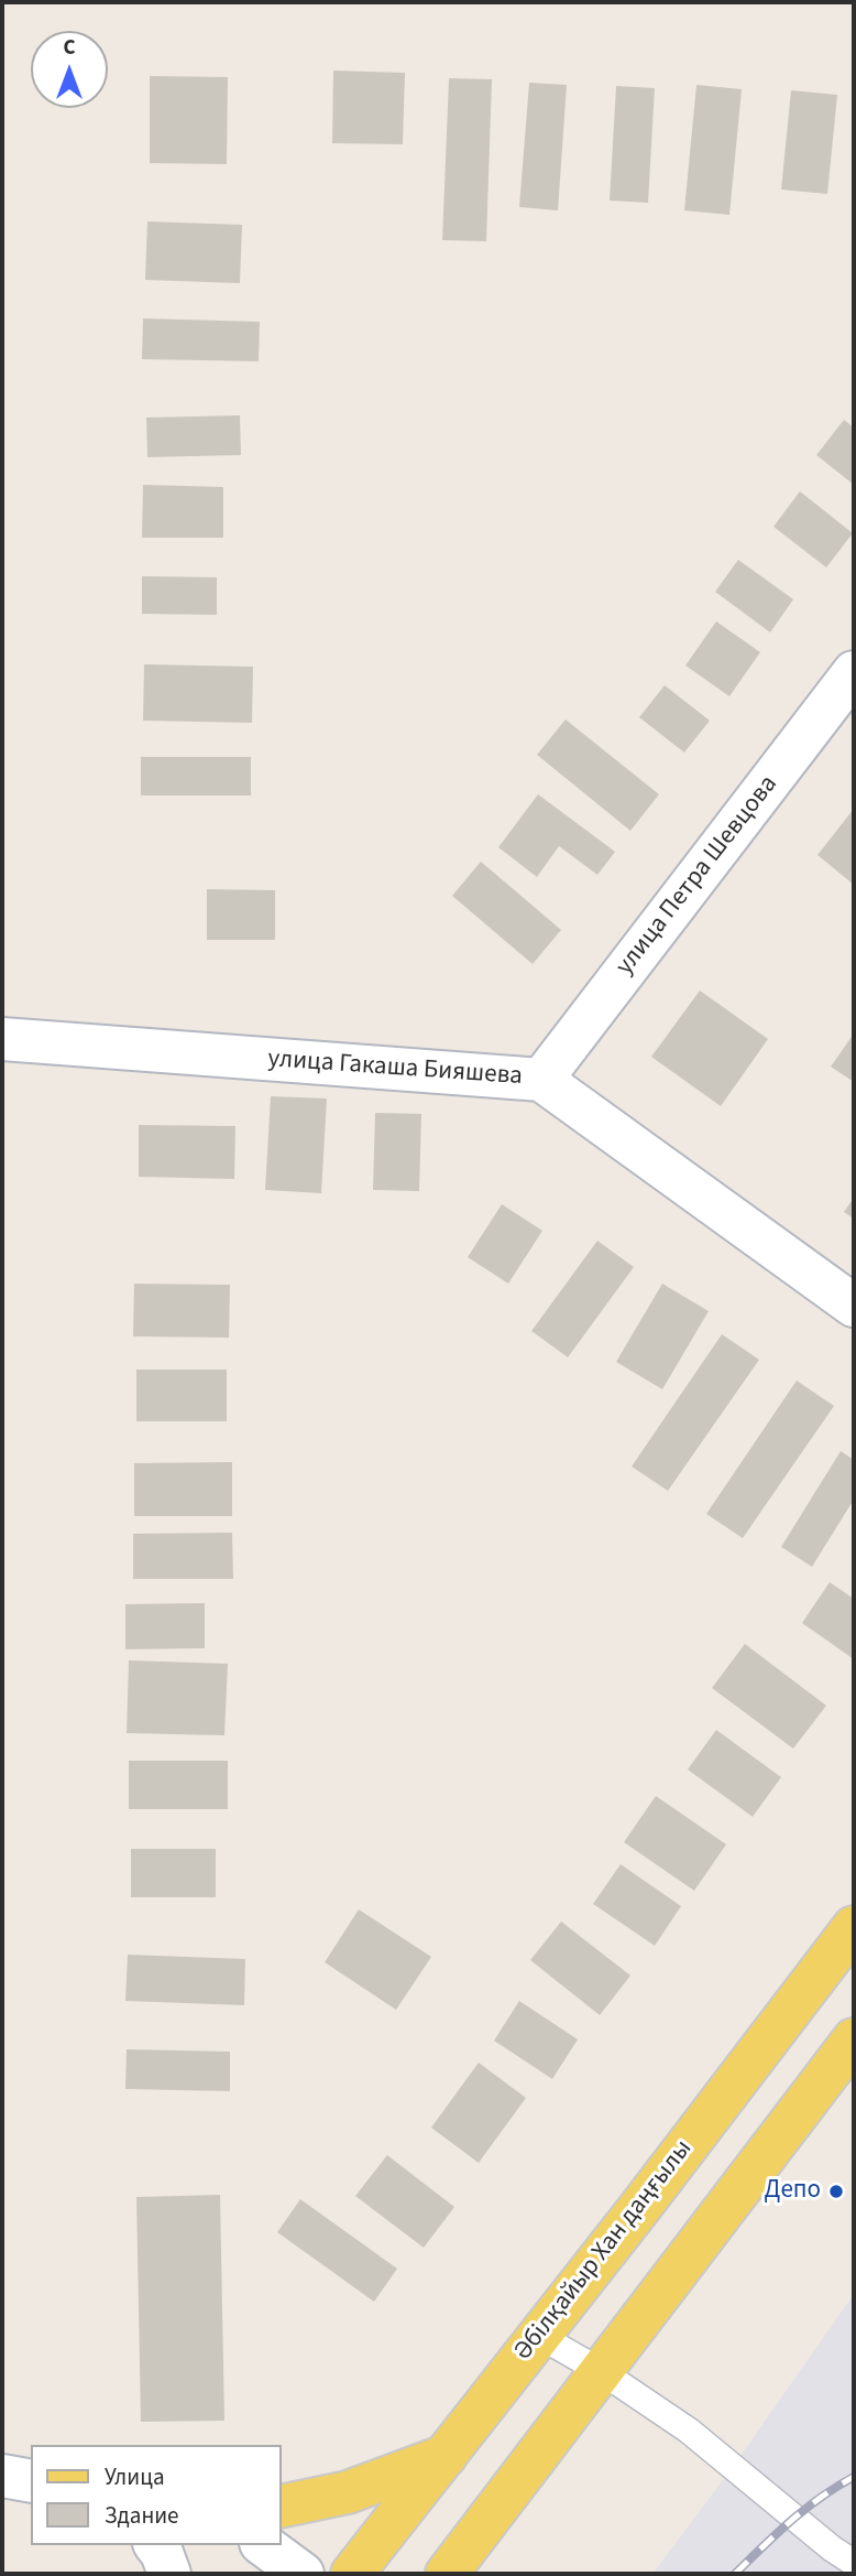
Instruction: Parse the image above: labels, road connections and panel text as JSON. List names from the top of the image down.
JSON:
{
  "streets": {
    "main road": ["Әбілқайыр Хан даңғылы"],
    "street": ["улица Петра Шевцова", "улица Гакаша Бияшева"]
  },
  "crossings": [
    ["улица Петра Шевцова", "улица Гакаша Бияшева"]
  ],
  "places": ["Депо"],
  "legend": ["Улица", "Здание"],
  "north": "top"
}
